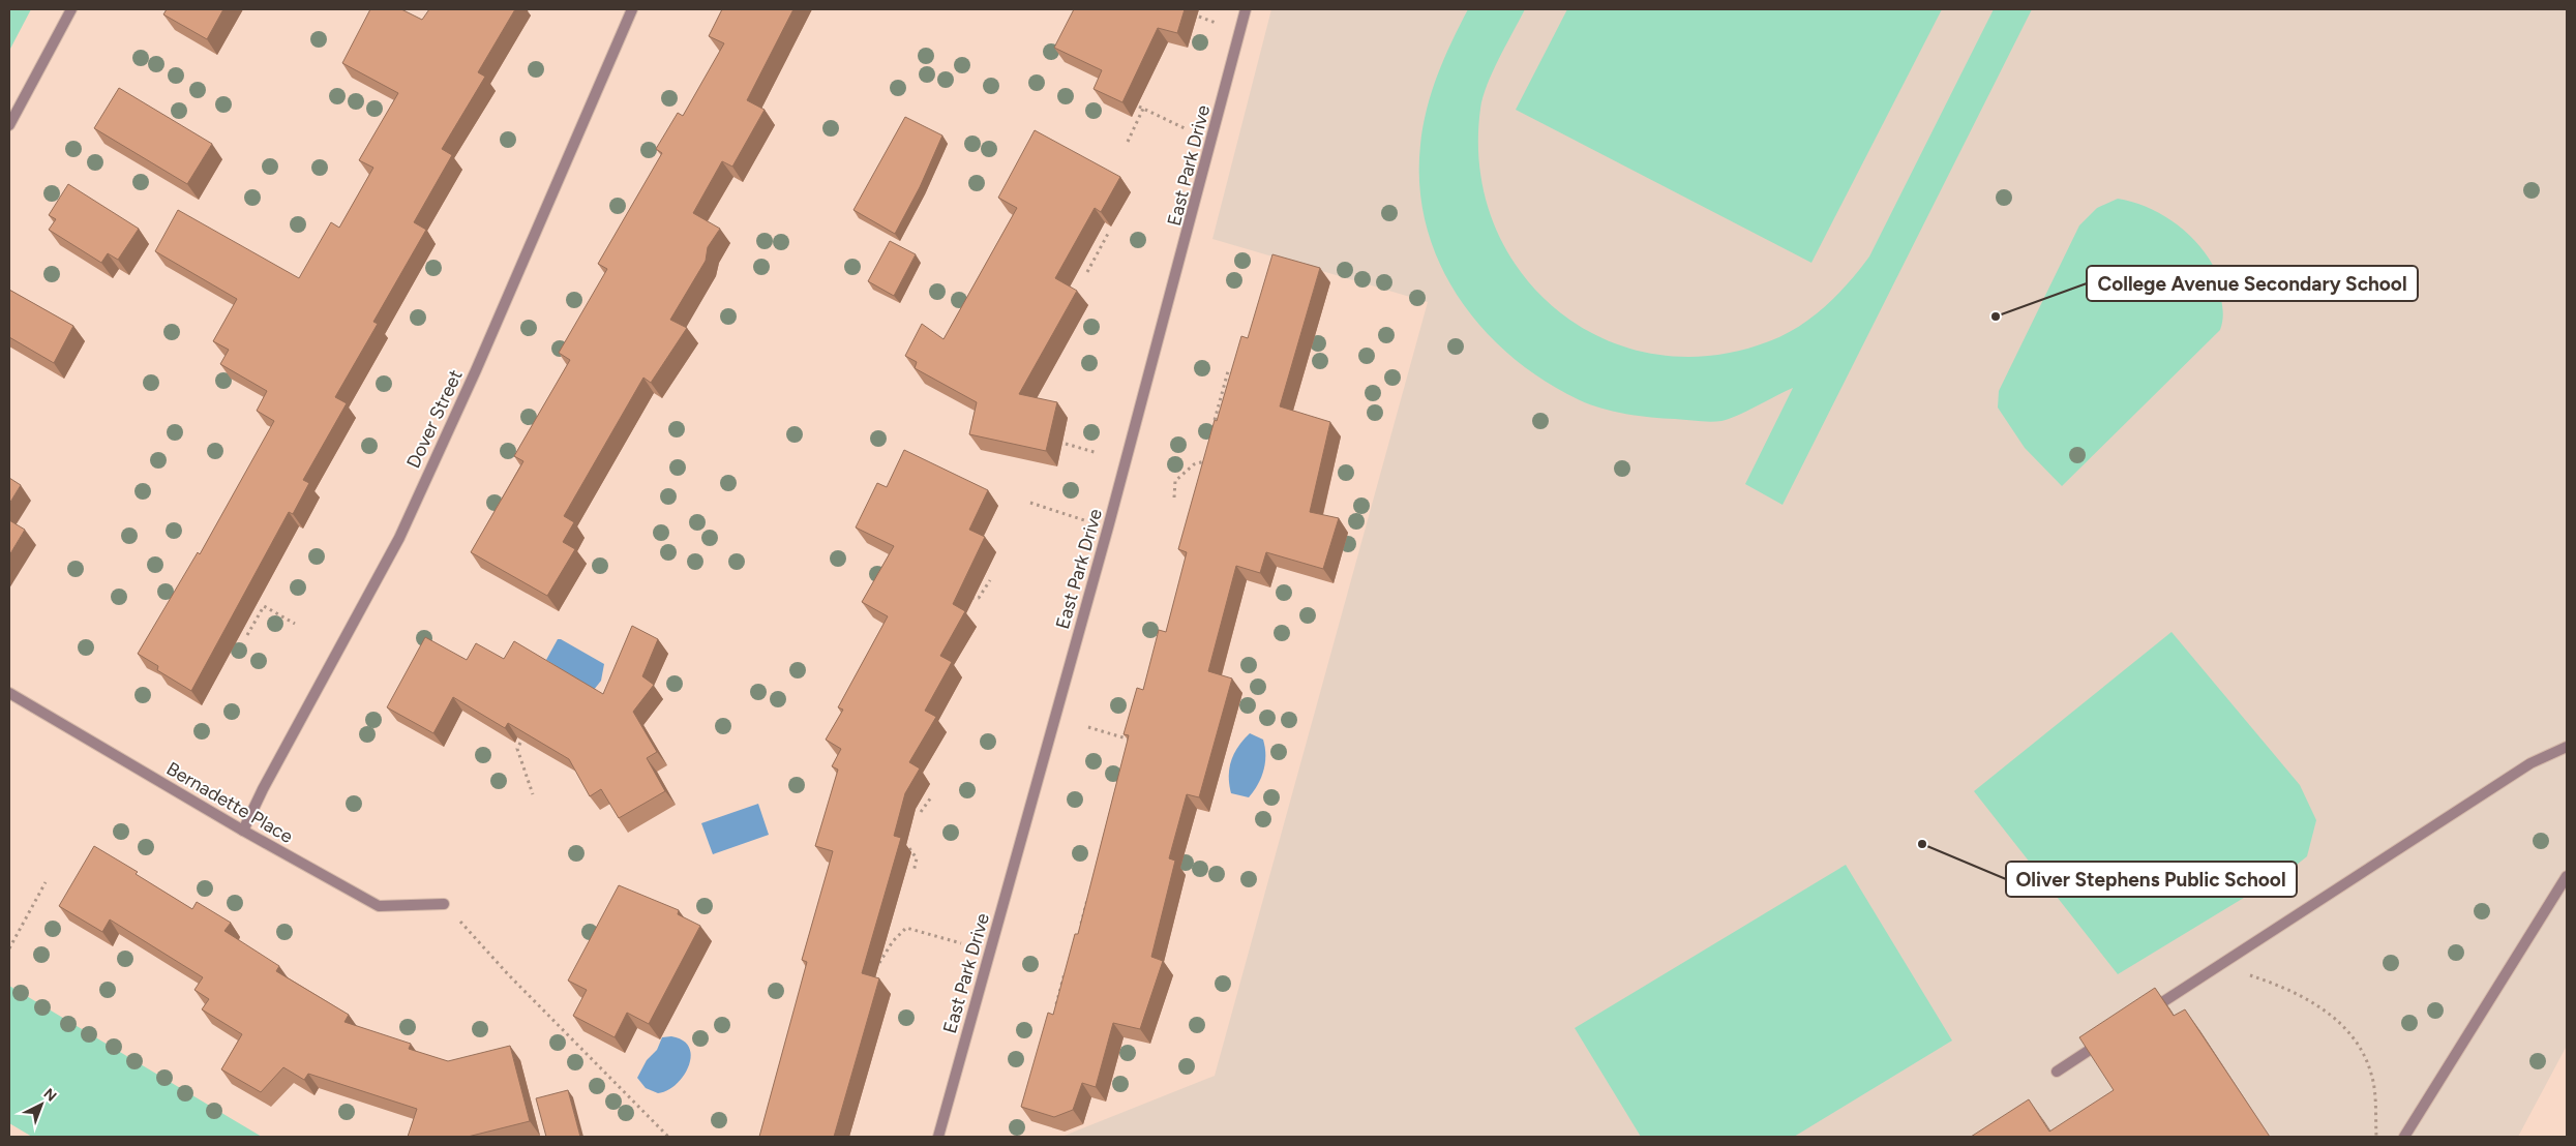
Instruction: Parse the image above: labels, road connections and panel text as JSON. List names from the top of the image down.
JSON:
{
  "streets": {
    "street": ["East Park Drive", "Dover Street", "Bernadette Place"]
  },
  "crossings": [
    ["Dover Street", "Bernadette Place"]
  ],
  "places": ["College Avenue Secondary School", "Oliver Stephens Public School"],
  "north": "top right"
}
